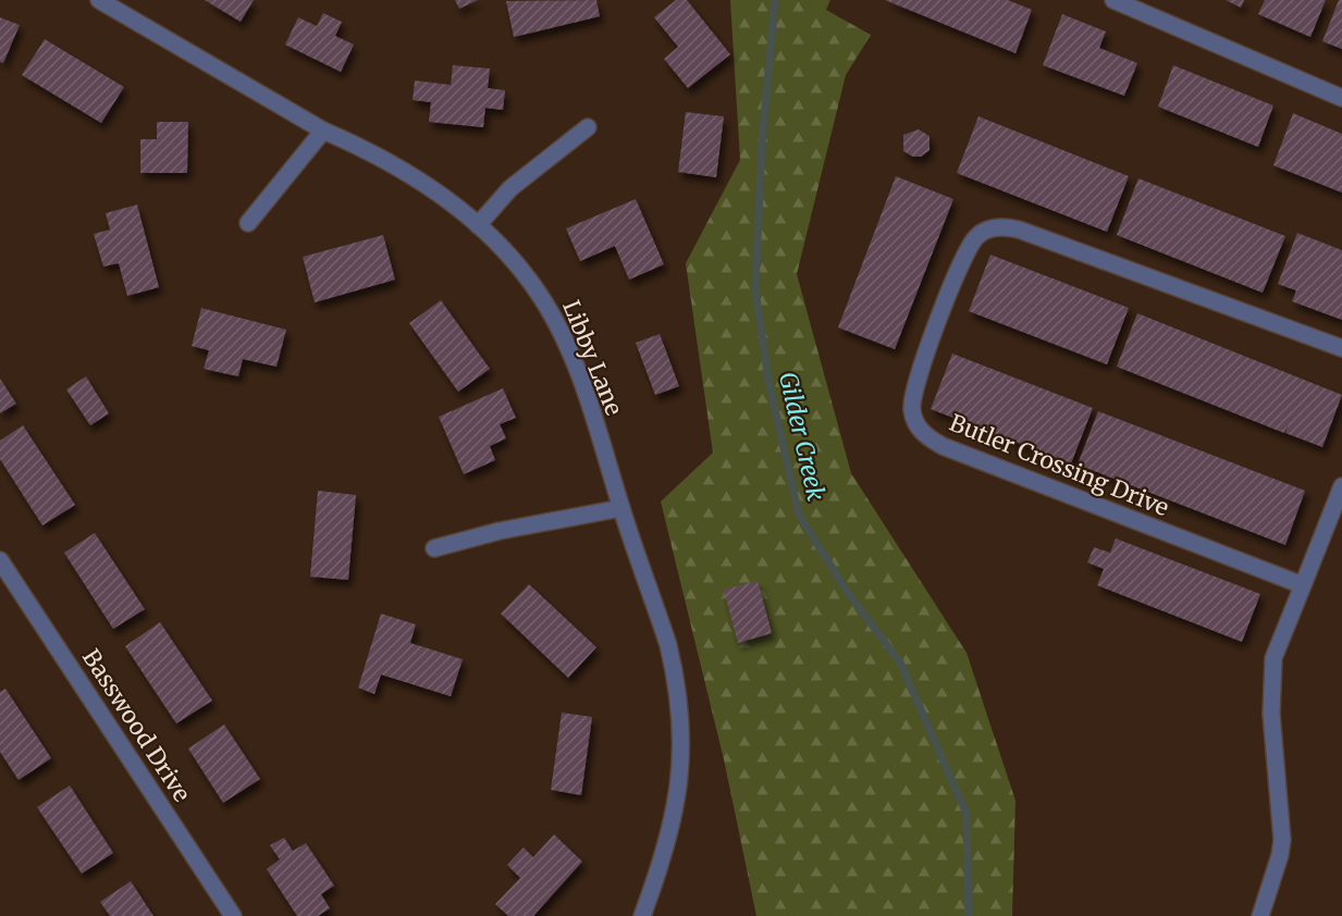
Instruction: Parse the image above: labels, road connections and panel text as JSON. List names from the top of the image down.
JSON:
{
  "streets": {
    "street": ["Libby Lane", "Butler Crossing Drive", "Basswood Drive"]
  },
  "water": ["Gilder Creek"]
}
